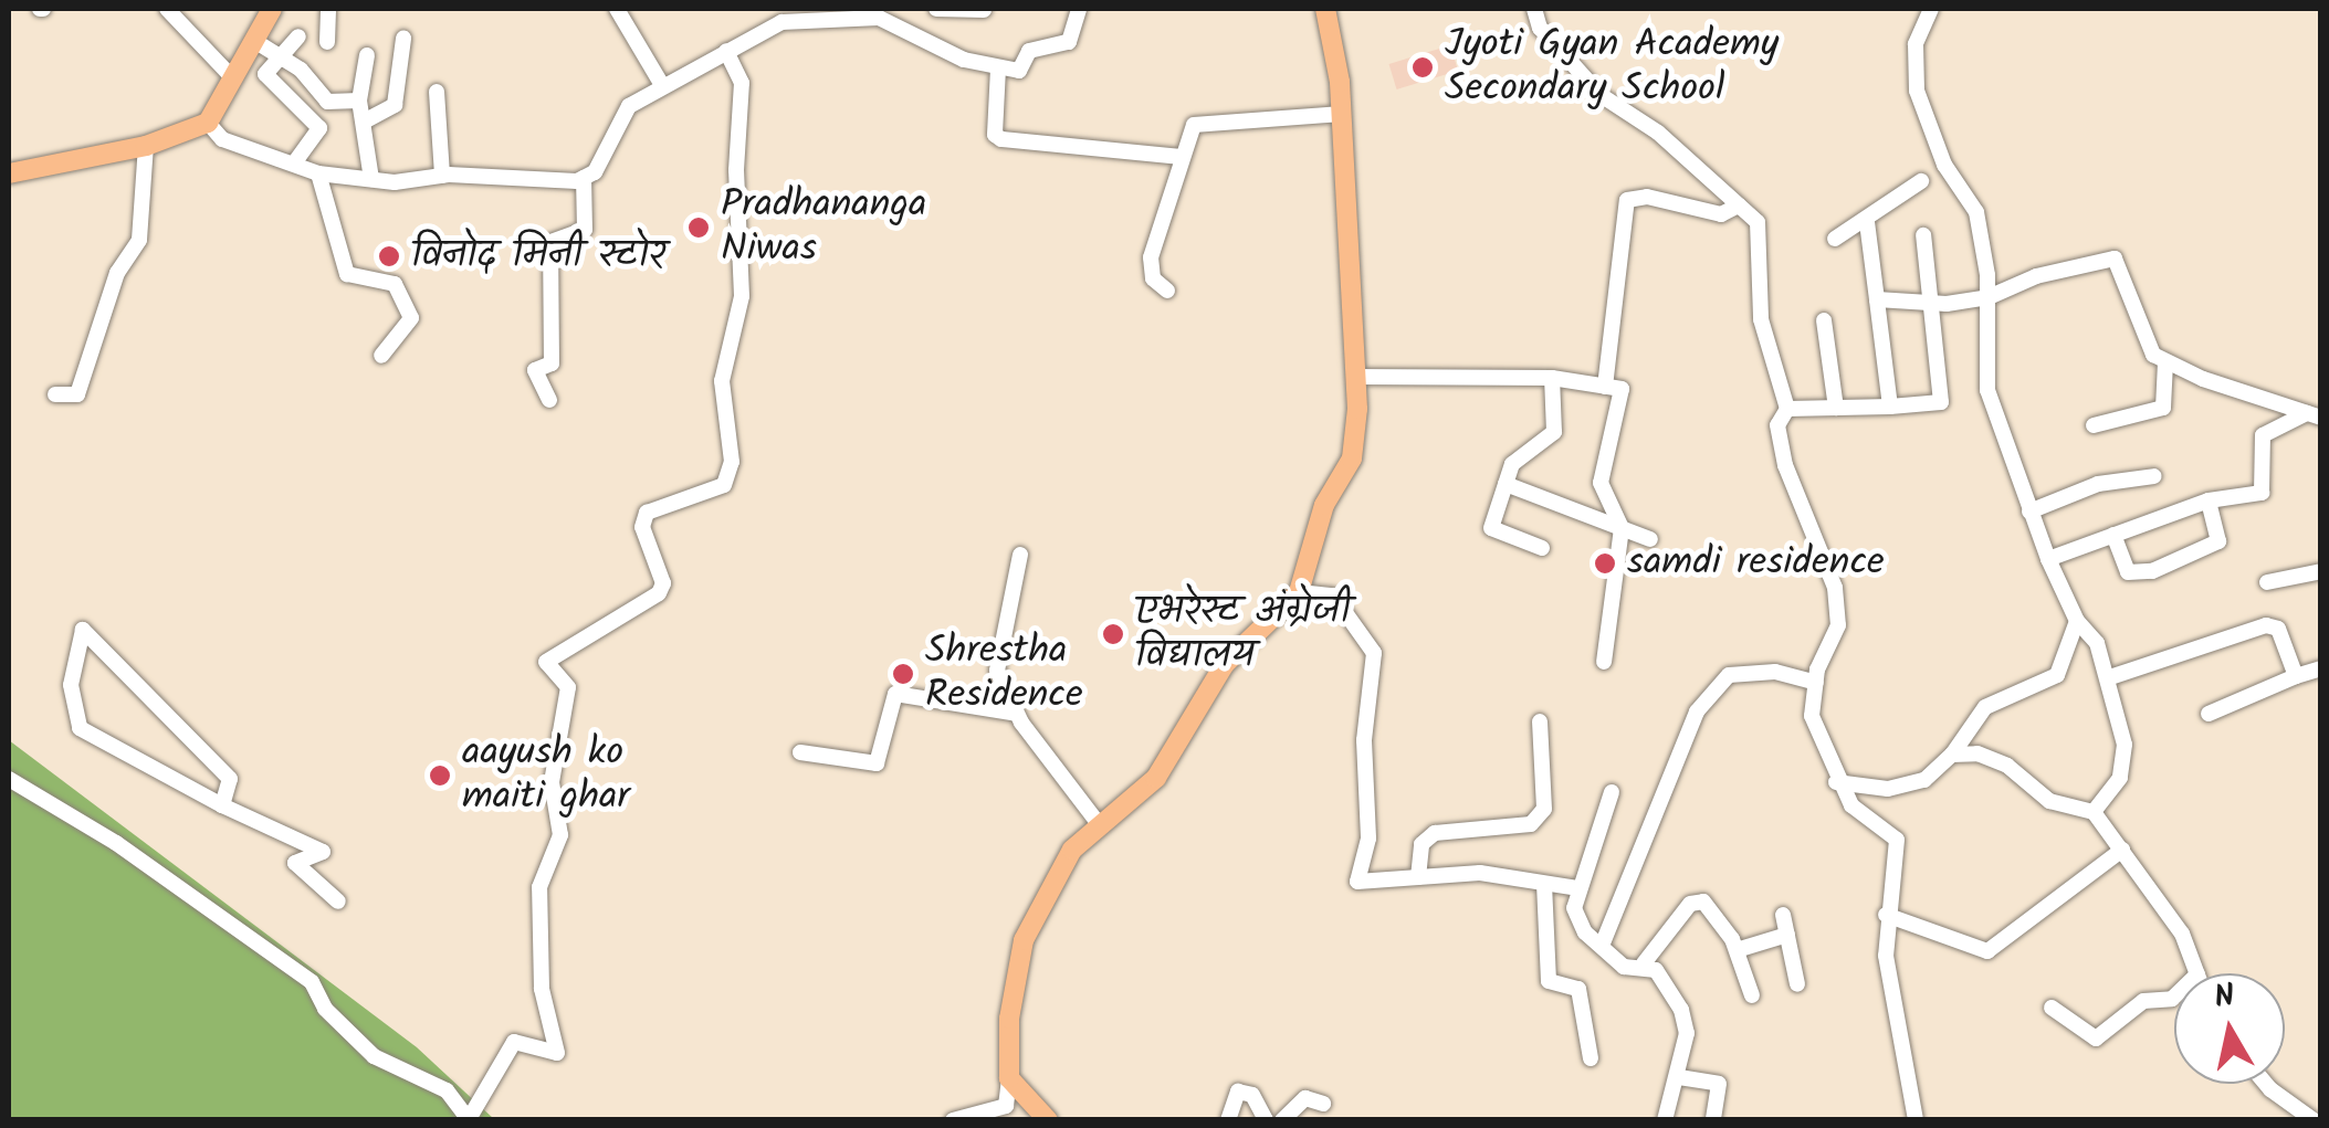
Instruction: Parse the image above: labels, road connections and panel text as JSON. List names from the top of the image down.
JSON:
{
  "places": [
    "Jyoti Gyan Academy Secondary School",
    "Pradhananga Niwas",
    "विनोद मिनी स्टोर",
    "samdi residence",
    "एभरेस्ट अंग्रेजी विद्यालय",
    "Shrestha Residence",
    "aayush ko maiti ghar"
  ],
  "north": "top"
}
